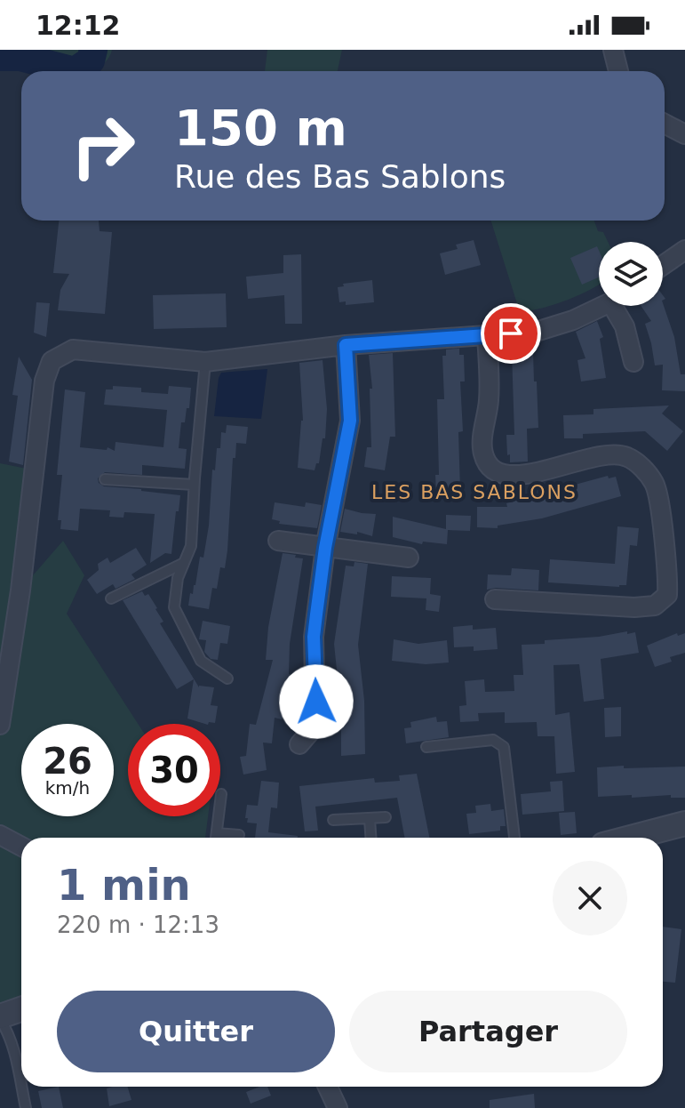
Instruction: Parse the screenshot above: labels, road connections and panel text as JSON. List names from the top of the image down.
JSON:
{
  "districts": ["LES BAS SABLONS"],
  "page": {
    "status": "12:12",
    "turn": ["150 m", "Rue des Bas Sablons"],
    "speed": "26 km/h",
    "limit": "30",
    "heading": ["1 min", "220 m · 12:13"],
    "buttons": ["Quitter", "Partager"]
  }
}
